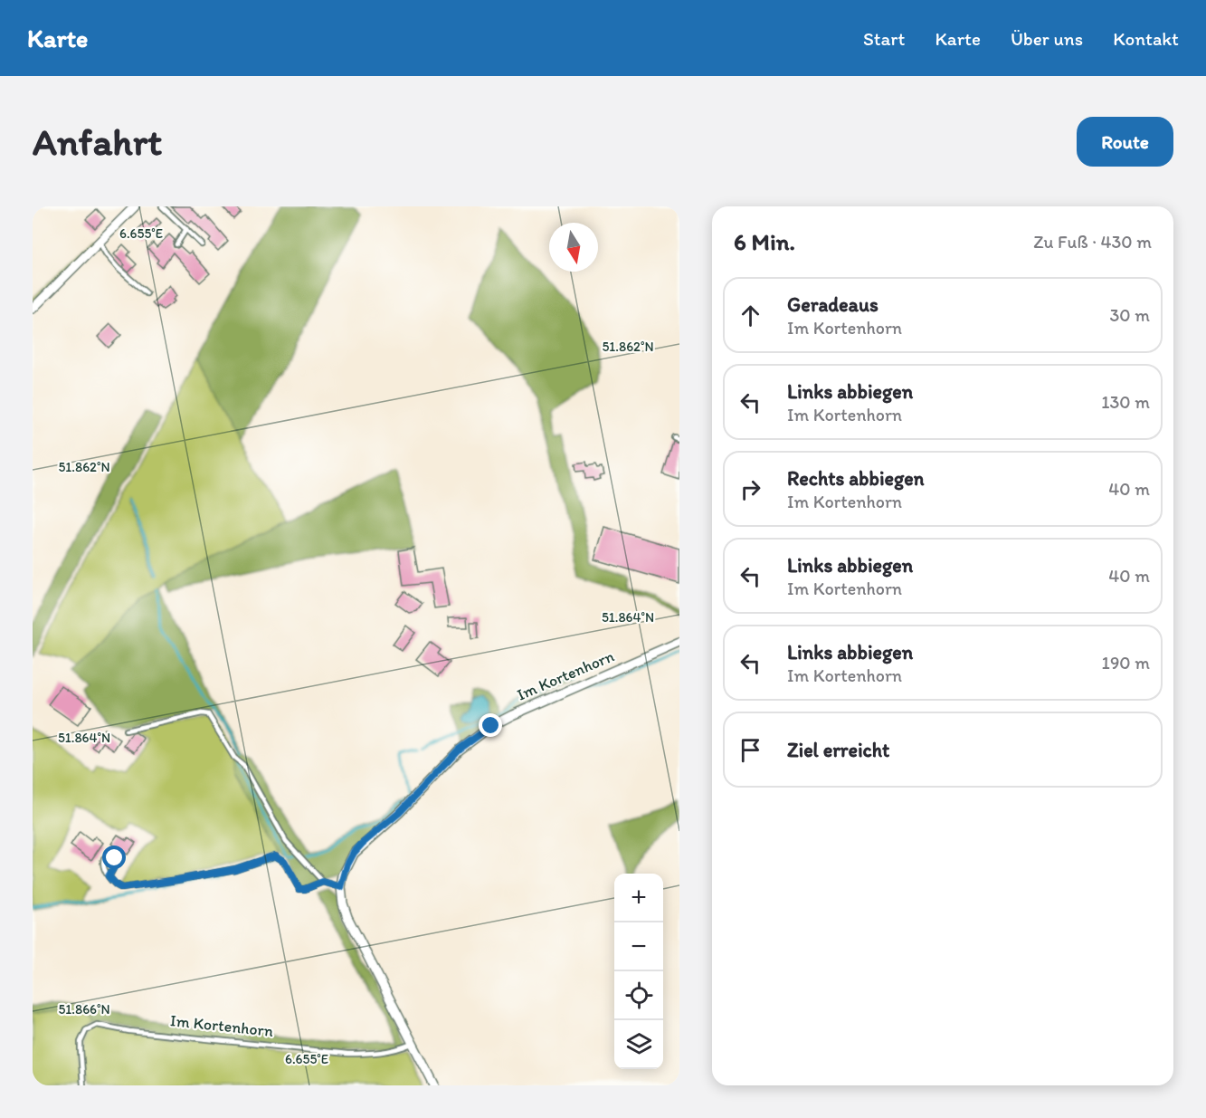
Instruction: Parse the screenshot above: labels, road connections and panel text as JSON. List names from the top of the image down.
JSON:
{
  "streets": {
    "street": ["Im Kortenhorn"]
  },
  "north": "bottom",
  "page": {
    "header": "Karte",
    "nav": [
      "Start",
      "Karte",
      "Über uns",
      "Kontakt"
    ],
    "buttons": "Route",
    "title": "Anfahrt",
    "heading": ["6 Min.", "Zu Fuß · 430 m"],
    "list": [
      ["Geradeaus", "Im Kortenhorn", "30 m"],
      ["Links abbiegen", "Im Kortenhorn", "130 m"],
      ["Rechts abbiegen", "Im Kortenhorn", "40 m"],
      ["Links abbiegen", "Im Kortenhorn", "40 m"],
      ["Links abbiegen", "Im Kortenhorn", "190 m"],
      "Ziel erreicht"
    ],
    "map_buttons": ["+", "−"]
  },
  "coordinates": [
    "6.655°E",
    "51.862°N",
    "51.864°N",
    "51.866°N"
  ]
}
